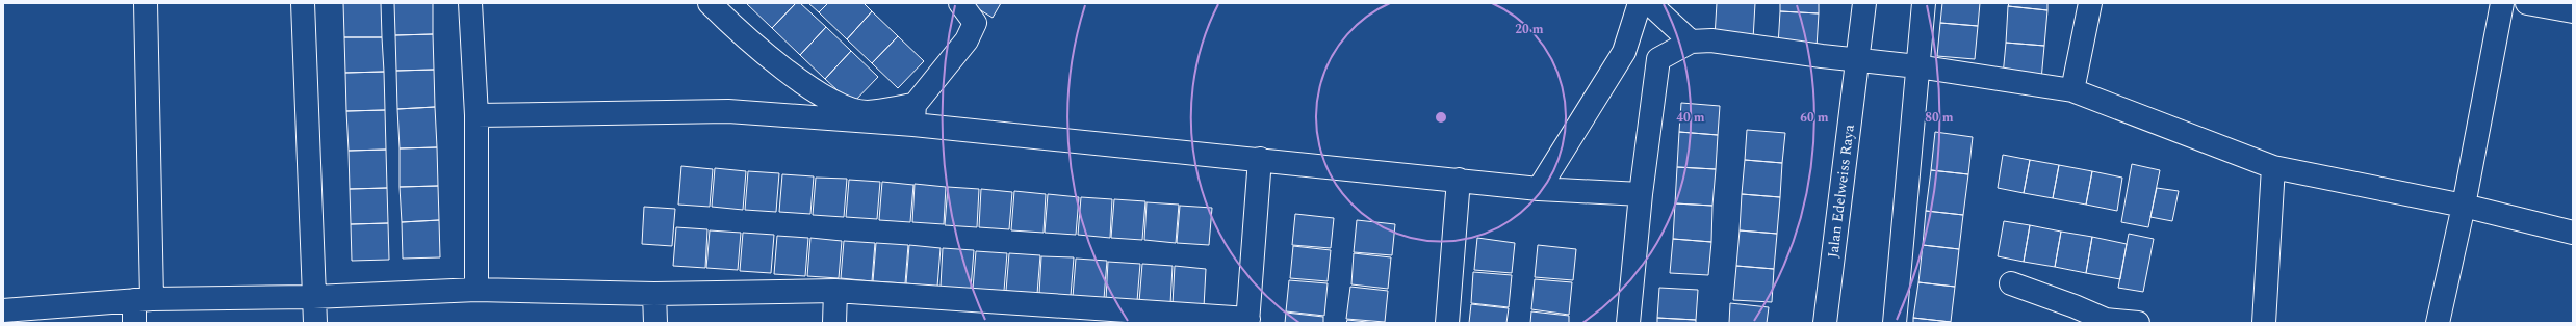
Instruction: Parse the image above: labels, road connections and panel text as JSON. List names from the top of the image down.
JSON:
{
  "streets": {
    "street": ["Jalan Edelweiss Raya"]
  },
  "rings": [
    "20 m",
    "40 m",
    "60 m",
    "80 m"
  ]
}
